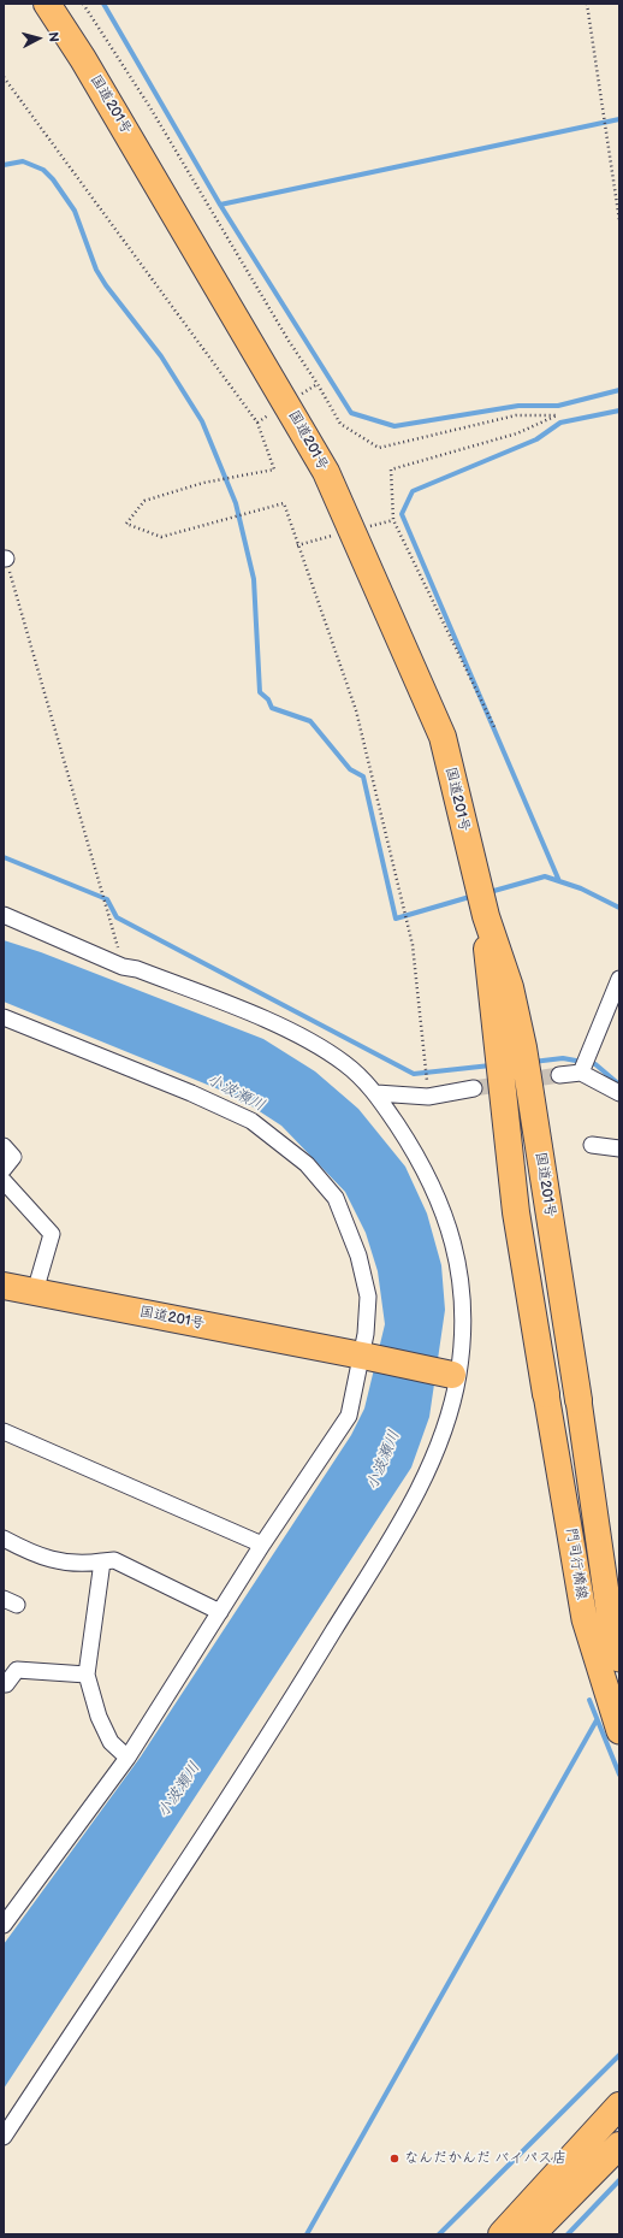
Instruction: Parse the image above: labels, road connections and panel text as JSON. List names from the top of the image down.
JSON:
{
  "streets": {
    "highway": ["国道201号"],
    "main road": ["門司行橋線"]
  },
  "crossings": [
    ["国道201号", "門司行橋線"]
  ],
  "water": ["小波瀬川"],
  "places": ["なんだかんだ バイパス店"],
  "north": "right"
}
